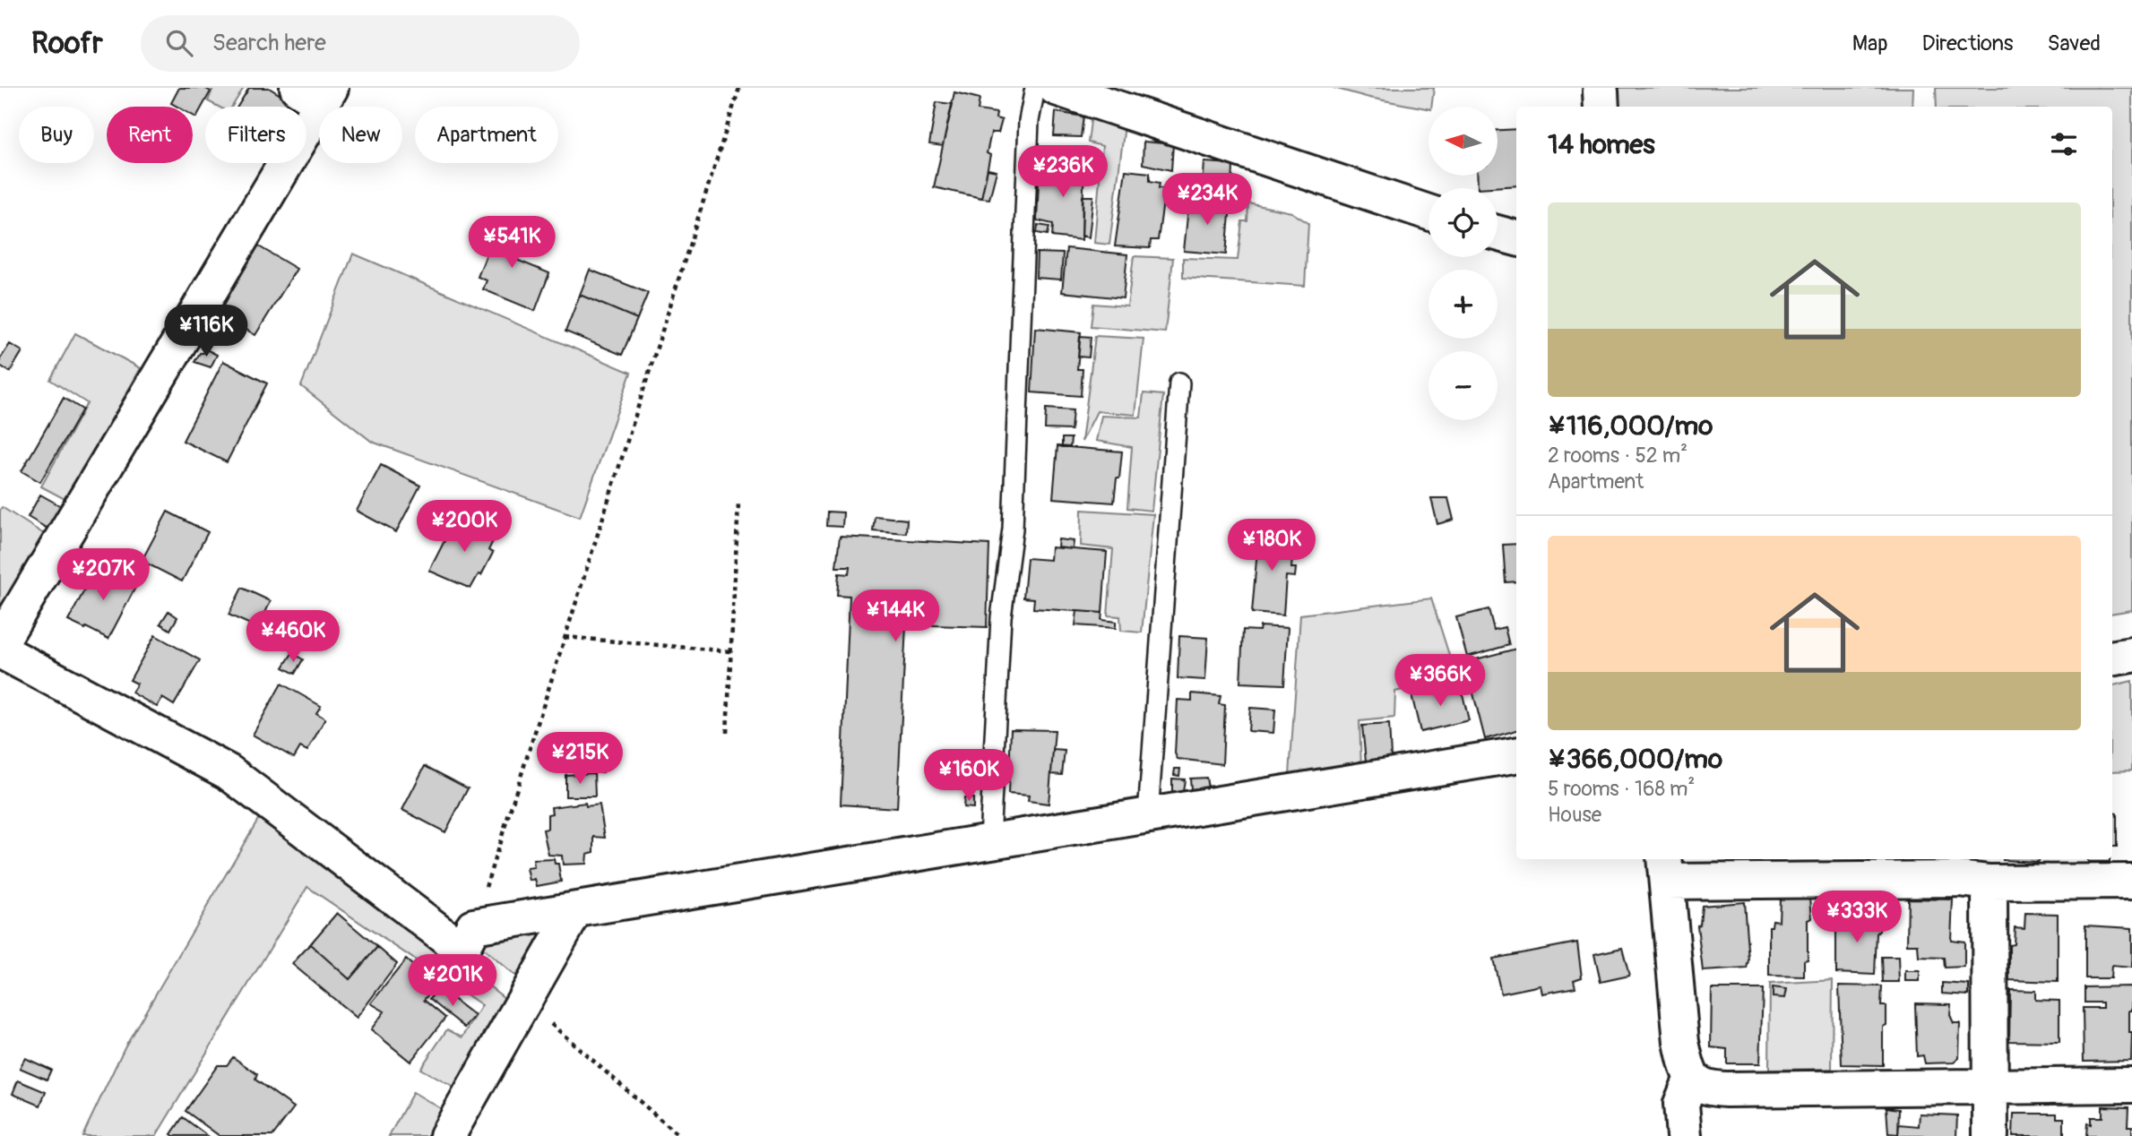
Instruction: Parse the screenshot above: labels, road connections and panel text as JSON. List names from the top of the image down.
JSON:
{
  "north": "left",
  "page": {
    "header": "Roofr",
    "search": "Search here",
    "nav": ["Map", "Directions", "Saved"],
    "map_buttons": ["+", "−"],
    "chip": [
      "Buy",
      "Rent",
      "Filters",
      "New",
      "Apartment"
    ],
    "heading": "14 homes",
    "price": [
      "¥236K",
      "¥234K",
      "¥541K",
      "¥116K",
      "¥200K",
      "¥180K",
      "¥207K",
      "¥144K",
      "¥460K",
      "¥366K",
      "¥215K",
      "¥160K",
      "¥333K",
      "¥201K"
    ],
    "list": [
      {
        "name": "¥116,000/mo",
        "note": "2 rooms · 52 m² · Apartment"
      },
      {
        "name": "¥366,000/mo",
        "note": "5 rooms · 168 m² · House"
      }
    ]
  }
}
